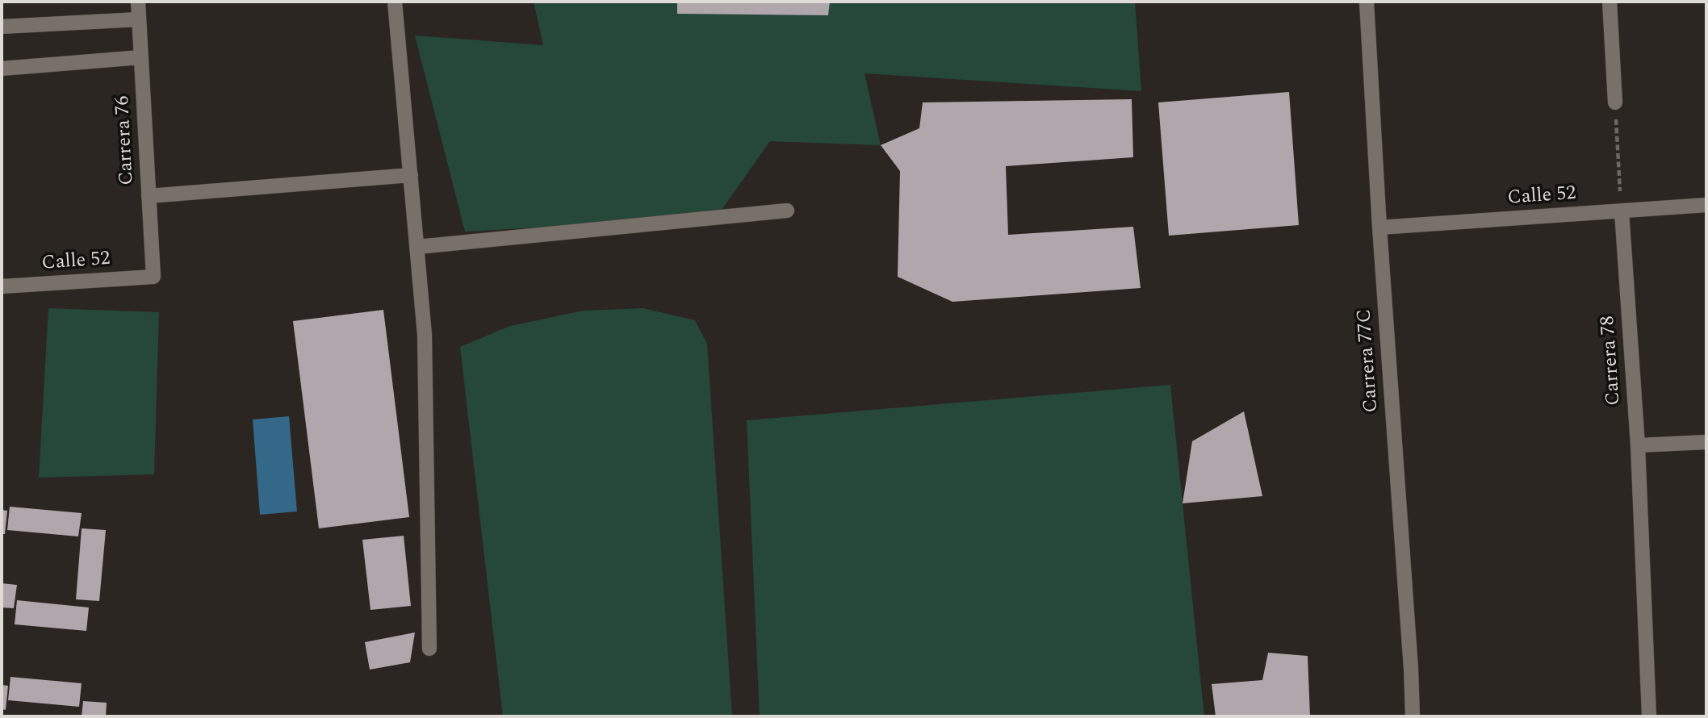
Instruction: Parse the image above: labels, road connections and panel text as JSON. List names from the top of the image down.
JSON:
{
  "streets": {
    "street": [
      "Carrera 76",
      "Calle 52",
      "Carrera 77C",
      "Carrera 78"
    ]
  },
  "crossings": [
    ["Carrera 76", "Calle 52"],
    ["Calle 52", "Carrera 77C"],
    ["Calle 52", "Carrera 78"]
  ]
}
